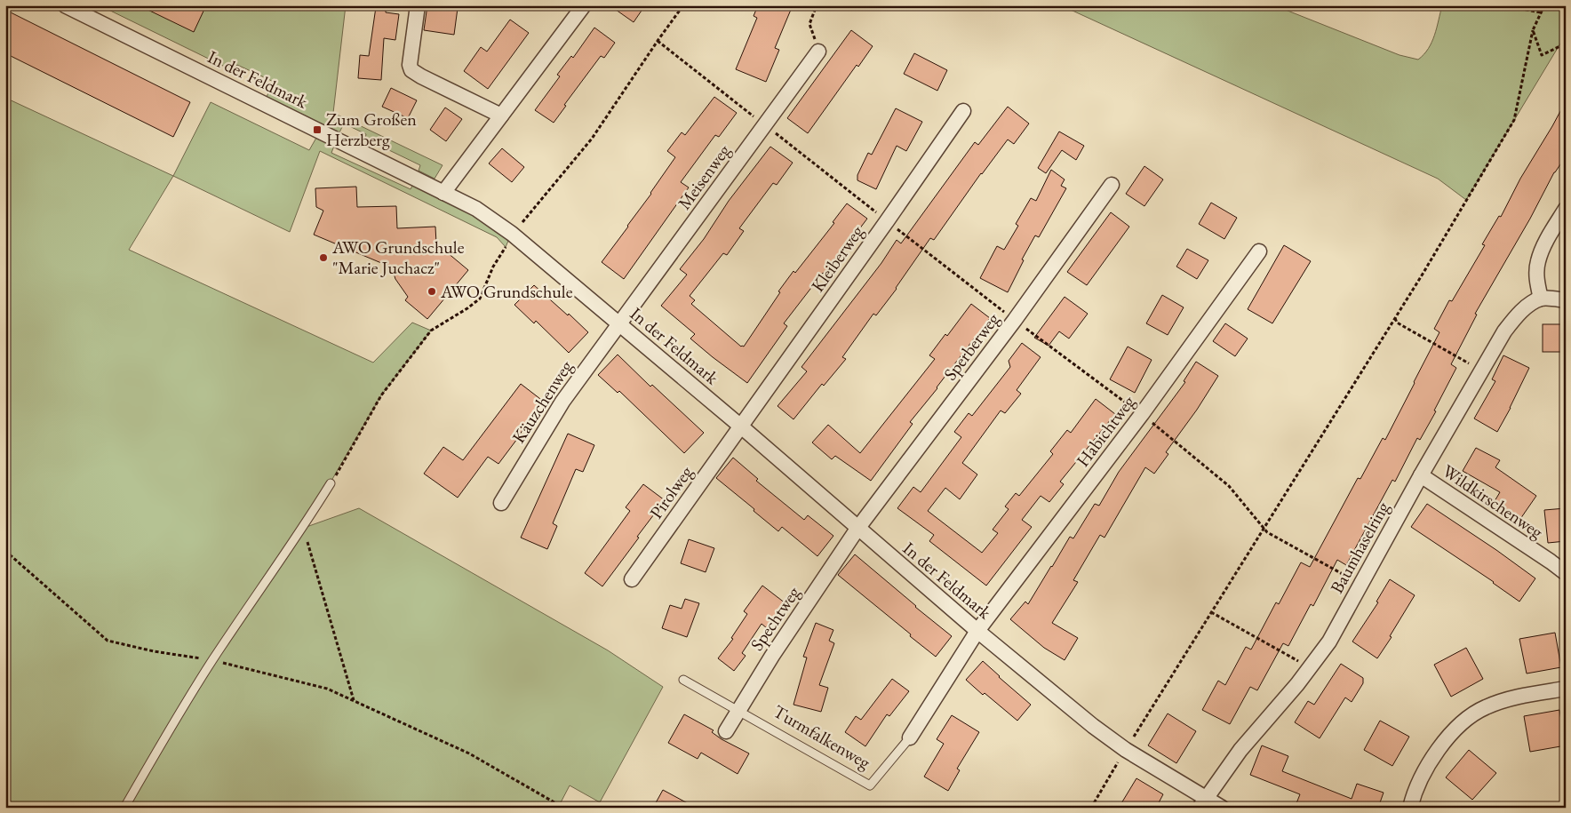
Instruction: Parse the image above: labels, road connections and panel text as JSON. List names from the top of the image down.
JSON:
{
  "streets": {
    "street": [
      "In der Feldmark",
      "Meisenweg",
      "Kleiberweg",
      "Sperberweg",
      "Käuzchenweg",
      "Habichtweg",
      "Pirolweg",
      "Wildkirschenweg",
      "Baumhaselring",
      "Spechtweg",
      "Turmfalkenweg"
    ]
  },
  "crossings": [
    ["In der Feldmark", "Meisenweg"],
    ["In der Feldmark", "Kleiberweg"],
    ["In der Feldmark", "Sperberweg"],
    ["In der Feldmark", "Käuzchenweg"],
    ["In der Feldmark", "Habichtweg"],
    ["In der Feldmark", "Pirolweg"],
    ["In der Feldmark", "Baumhaselring"],
    ["In der Feldmark", "Spechtweg"],
    ["In der Feldmark", "Turmfalkenweg"],
    ["Meisenweg", "Käuzchenweg"],
    ["Kleiberweg", "Pirolweg"],
    ["Sperberweg", "Spechtweg"],
    ["Habichtweg", "Turmfalkenweg"],
    ["Wildkirschenweg", "Baumhaselring"],
    ["Spechtweg", "Turmfalkenweg"]
  ],
  "places": {
    "transit": ["Zum Großen Herzberg"],
    "other": ["AWO Grundschule \"Marie Juchacz\"", "AWO Grundschule"]
  }
}
